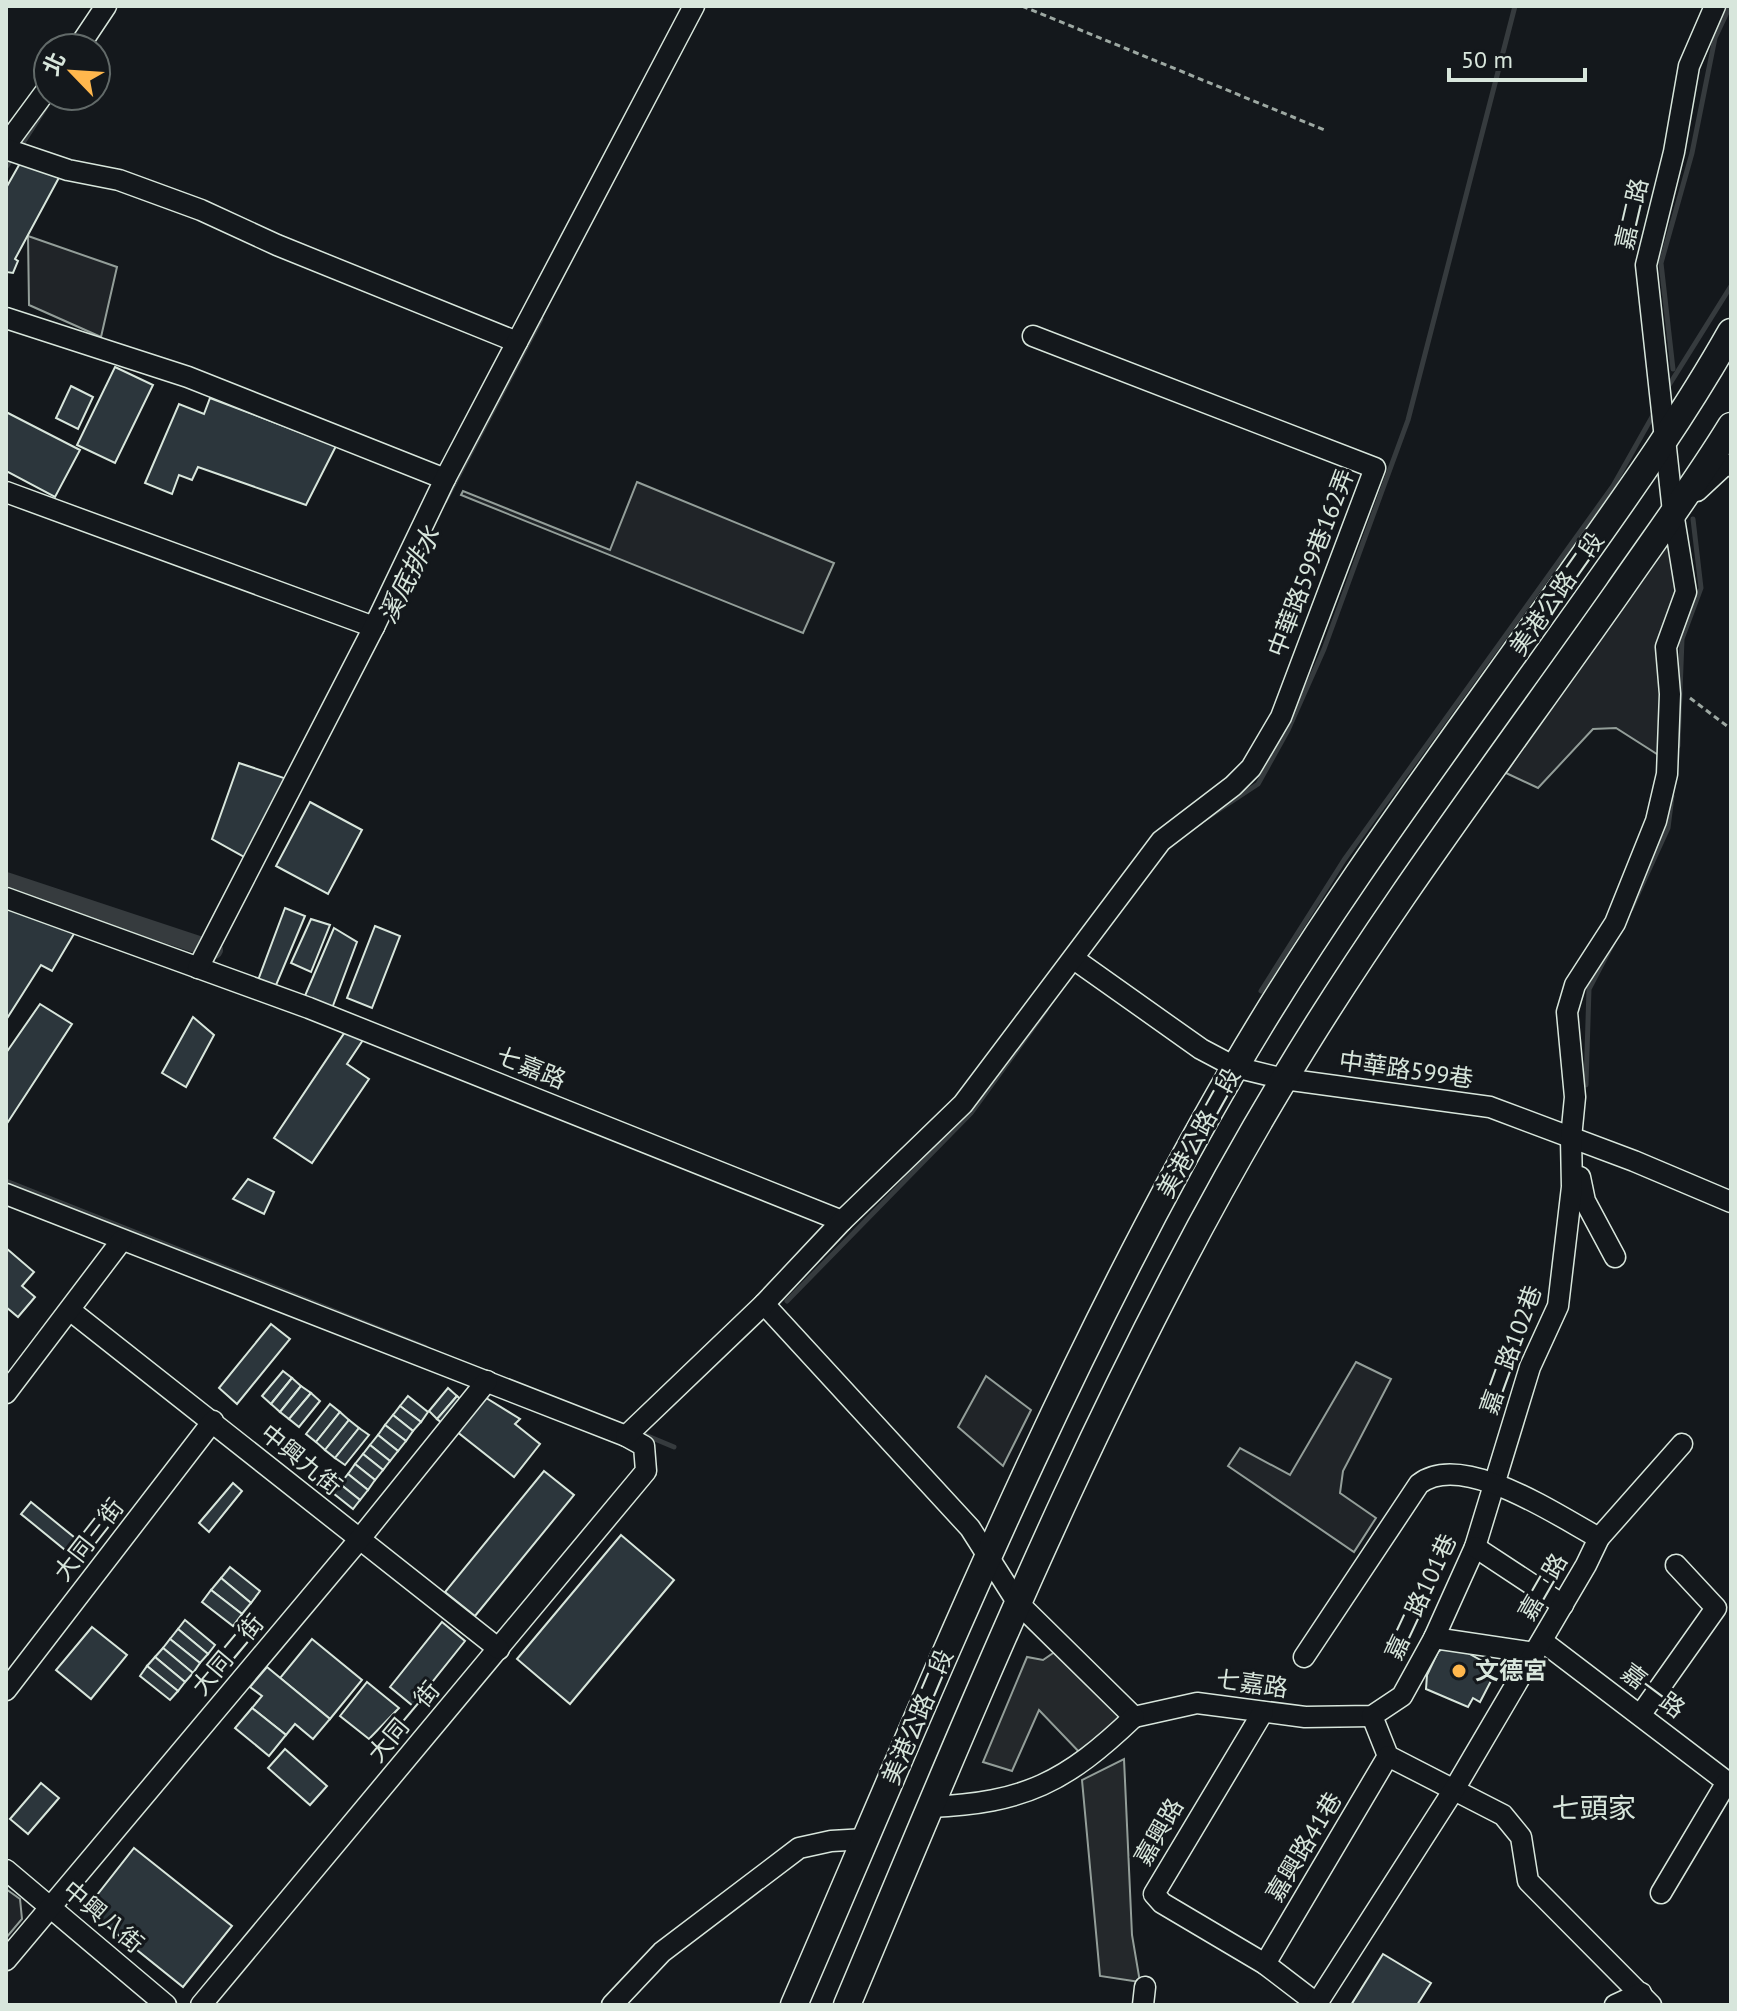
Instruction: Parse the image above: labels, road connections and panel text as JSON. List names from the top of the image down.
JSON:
{
  "streets": {
    "main road": ["美港公路二段"],
    "street": [
      "嘉二路",
      "中華路599巷162弄",
      "七嘉路",
      "中華路599巷",
      "嘉二路102巷",
      "中興九街",
      "大同三街",
      "嘉二路101巷",
      "大同二街",
      "嘉一路",
      "大同一街",
      "嘉興路",
      "嘉興路41巷",
      "中興八街"
    ]
  },
  "crossings": [
    ["嘉二路", "美港公路二段"],
    ["嘉二路", "嘉二路102巷"],
    ["嘉二路", "嘉二路101巷"],
    ["嘉二路", "嘉一路"],
    ["嘉二路", "嘉興路"],
    ["中華路599巷162弄", "中華路599巷"],
    ["美港公路二段", "中華路599巷"],
    ["美港公路二段", "嘉二路102巷"],
    ["七嘉路", "嘉二路101巷"],
    ["七嘉路", "嘉興路"],
    ["中華路599巷", "嘉二路102巷"],
    ["嘉二路102巷", "嘉二路101巷"],
    ["中興九街", "大同三街"],
    ["中興九街", "大同二街"],
    ["中興九街", "大同一街"],
    ["大同二街", "中興八街"],
    ["嘉興路", "嘉興路41巷"]
  ],
  "districts": ["七頭家"],
  "water": ["溪底排水"],
  "places": ["文德宮"],
  "scale_bar": "50 m",
  "north": "top left"
}
